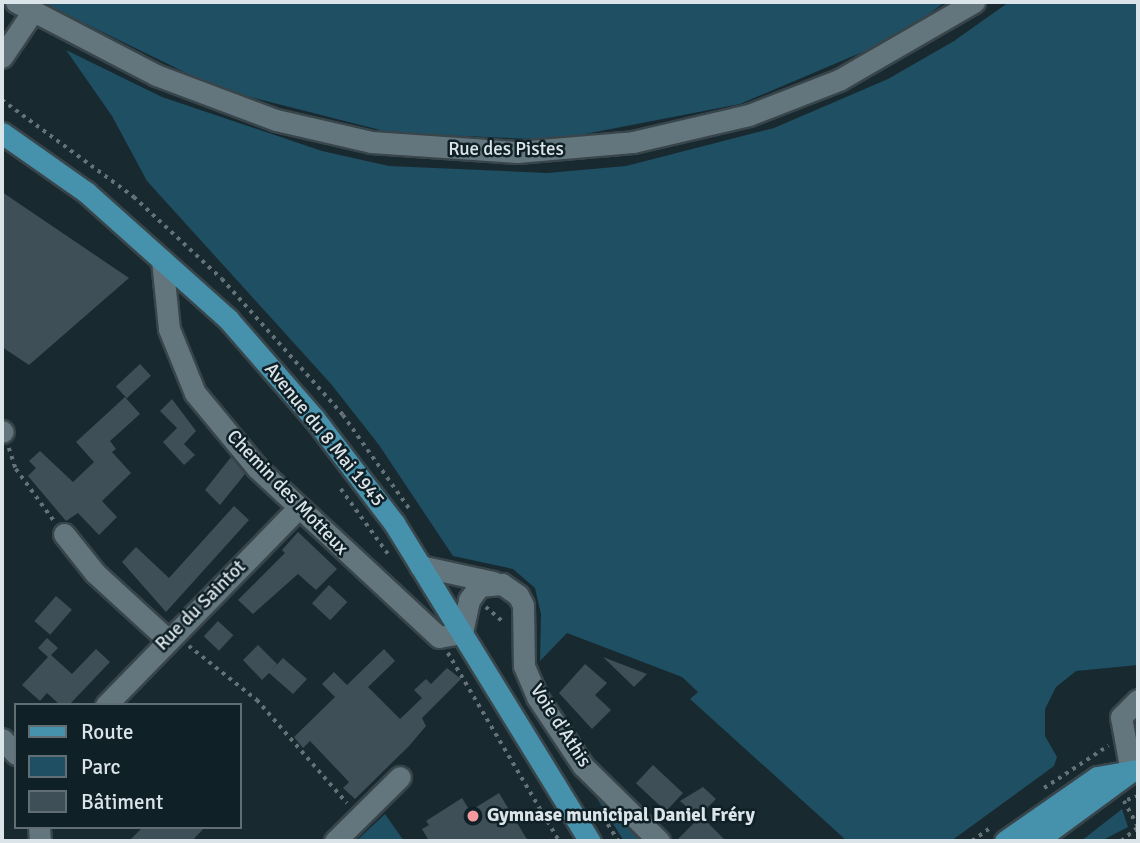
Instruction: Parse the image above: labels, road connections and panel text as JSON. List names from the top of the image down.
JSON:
{
  "streets": {
    "main road": ["Avenue du 8 Mai 1945"],
    "street": [
      "Rue des Pistes",
      "Chemin des Motteux",
      "Rue du Saintot",
      "Voie d'Athis"
    ]
  },
  "crossings": [
    ["Avenue du 8 Mai 1945", "Chemin des Motteux"],
    ["Chemin des Motteux", "Rue du Saintot"]
  ],
  "places": ["Gymnase municipal Daniel Fréry"],
  "legend": ["Route", "Parc", "Bâtiment"]
}
